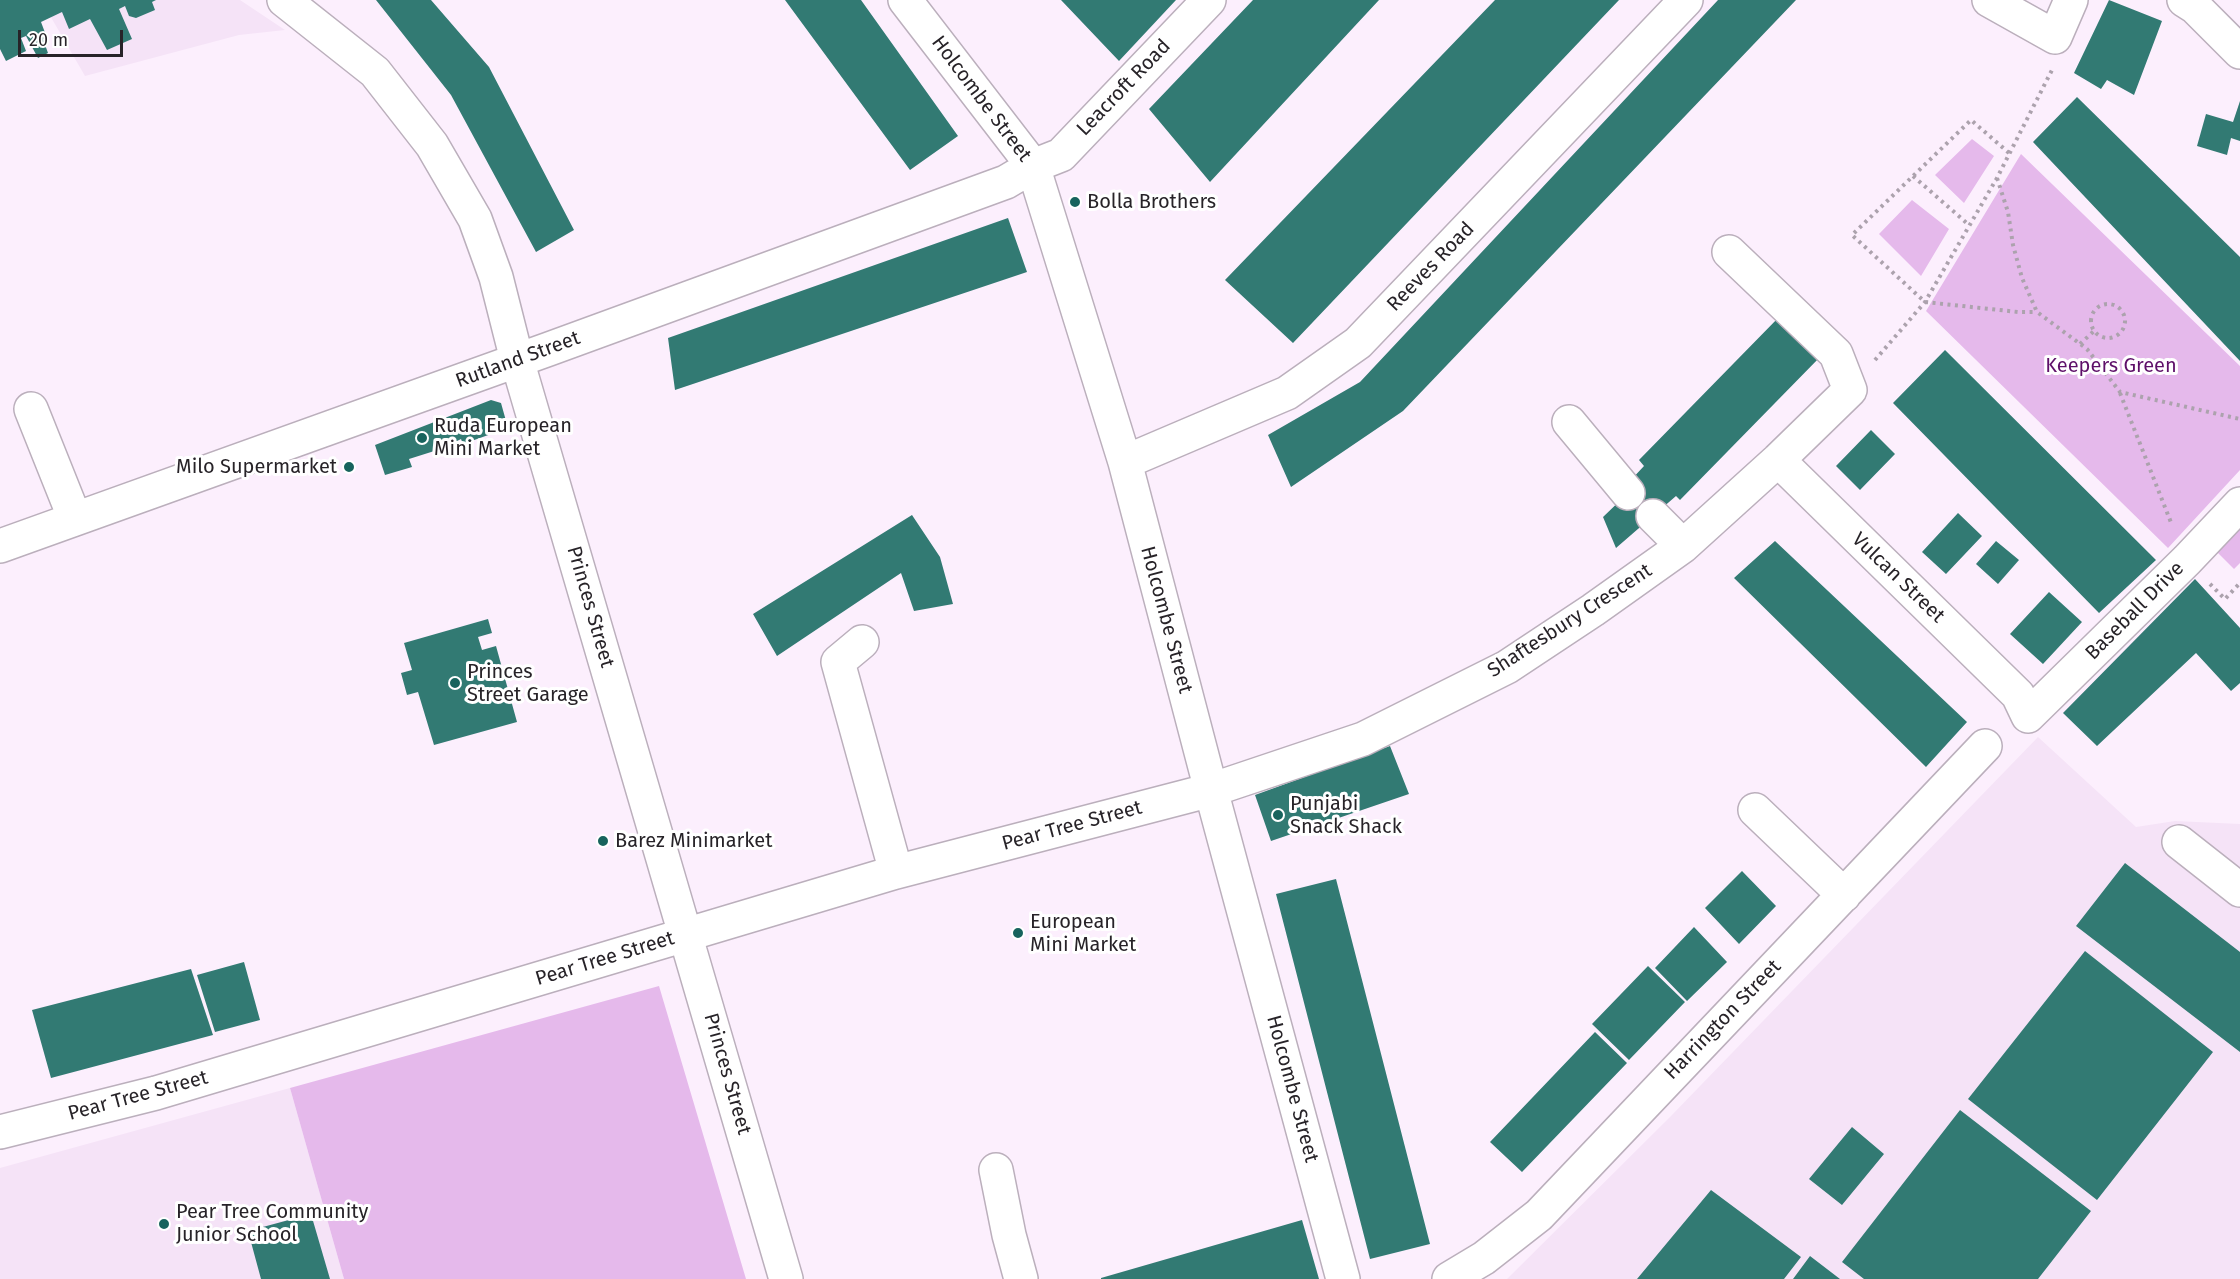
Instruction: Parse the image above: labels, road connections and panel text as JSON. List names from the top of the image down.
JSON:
{
  "streets": {
    "street": [
      "Leacroft Road",
      "Holcombe Street",
      "Reeves Road",
      "Rutland Street",
      "Vulcan Street",
      "Princes Street",
      "Baseball Drive",
      "Shaftesbury Crescent",
      "Pear Tree Street",
      "Harrington Street"
    ]
  },
  "crossings": [
    ["Leacroft Road", "Holcombe Street"],
    ["Leacroft Road", "Rutland Street"],
    ["Holcombe Street", "Reeves Road"],
    ["Holcombe Street", "Rutland Street"],
    ["Holcombe Street", "Shaftesbury Crescent"],
    ["Holcombe Street", "Pear Tree Street"],
    ["Rutland Street", "Princes Street"],
    ["Vulcan Street", "Baseball Drive"],
    ["Vulcan Street", "Shaftesbury Crescent"],
    ["Princes Street", "Pear Tree Street"],
    ["Shaftesbury Crescent", "Pear Tree Street"]
  ],
  "parks": ["Keepers Green"],
  "places": [
    "Bolla Brothers",
    "Ruda European Mini Market",
    "Milo Supermarket",
    "Princes Street Garage",
    "Punjabi Snack Shack",
    "Barez Minimarket",
    "European Mini Market",
    "Pear Tree Community Junior School"
  ],
  "scale_bar": "20 m"
}
